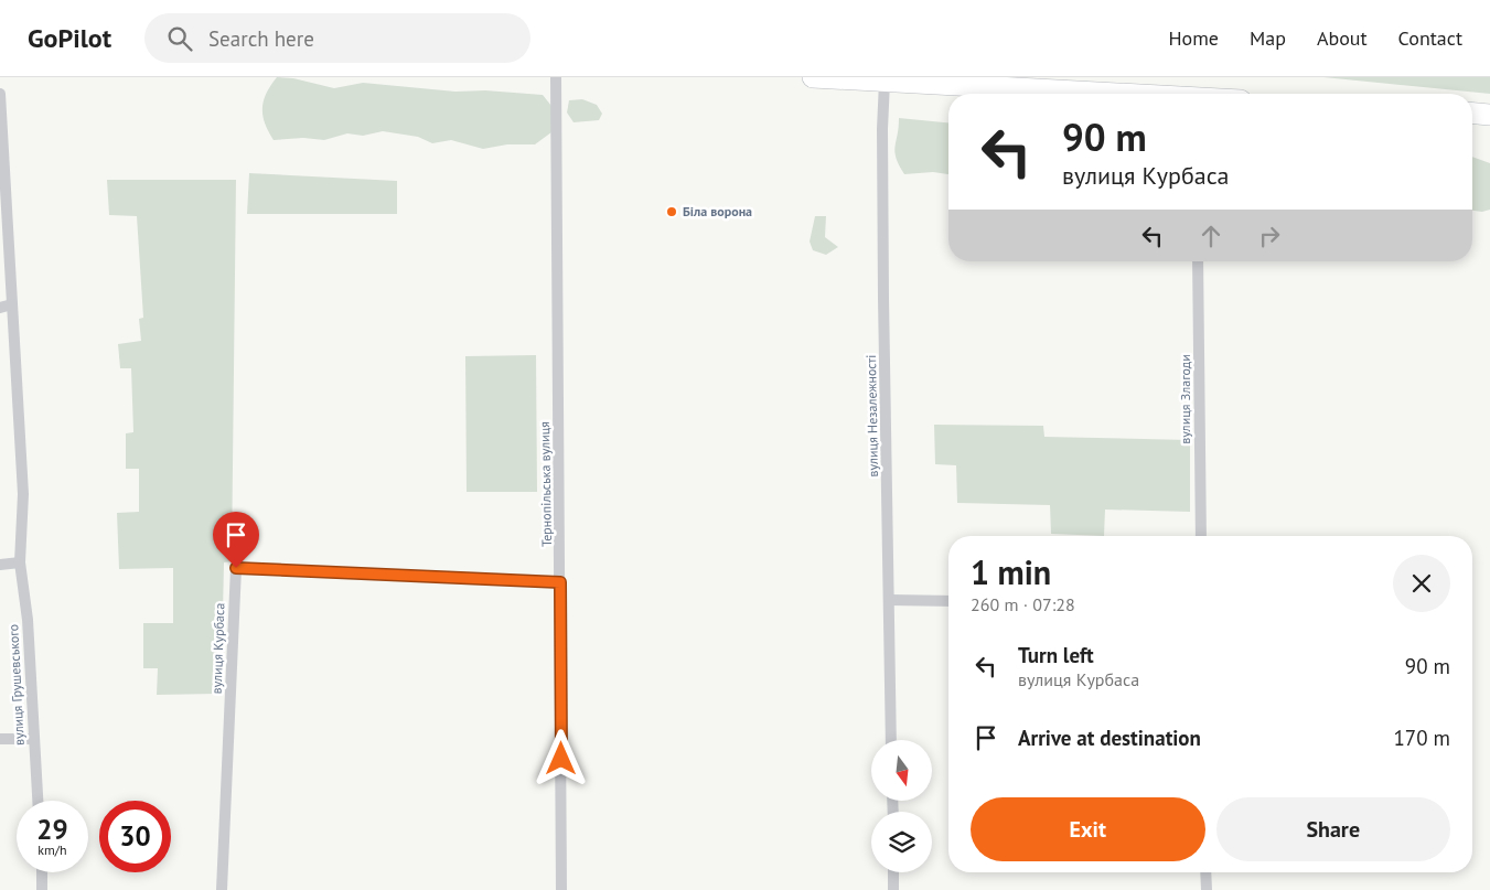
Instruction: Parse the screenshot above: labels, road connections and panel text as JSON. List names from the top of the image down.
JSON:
{
  "streets": {
    "street": [
      "вулиця Злагоди",
      "вулиця Незалежності",
      "Тернопільська вулиця",
      "вулиця Курбаса",
      "вулиця Грушевського"
    ]
  },
  "crossings": [
    ["Тернопільська вулиця", "вулиця Курбаса"]
  ],
  "places": ["Біла ворона"],
  "north": "bottom",
  "page": {
    "header": "GoPilot",
    "search": "Search here",
    "nav": [
      "Home",
      "Map",
      "About",
      "Contact"
    ],
    "turn": ["90 m", "вулиця Курбаса"],
    "heading": ["1 min", "260 m · 07:28"],
    "list": [
      {
        "name": "Turn left",
        "note": "вулиця Курбаса",
        "value": "90 m"
      },
      {
        "name": "Arrive at destination",
        "value": "170 m"
      }
    ],
    "buttons": ["Exit", "Share"],
    "speed": "29 km/h",
    "limit": "30"
  }
}
